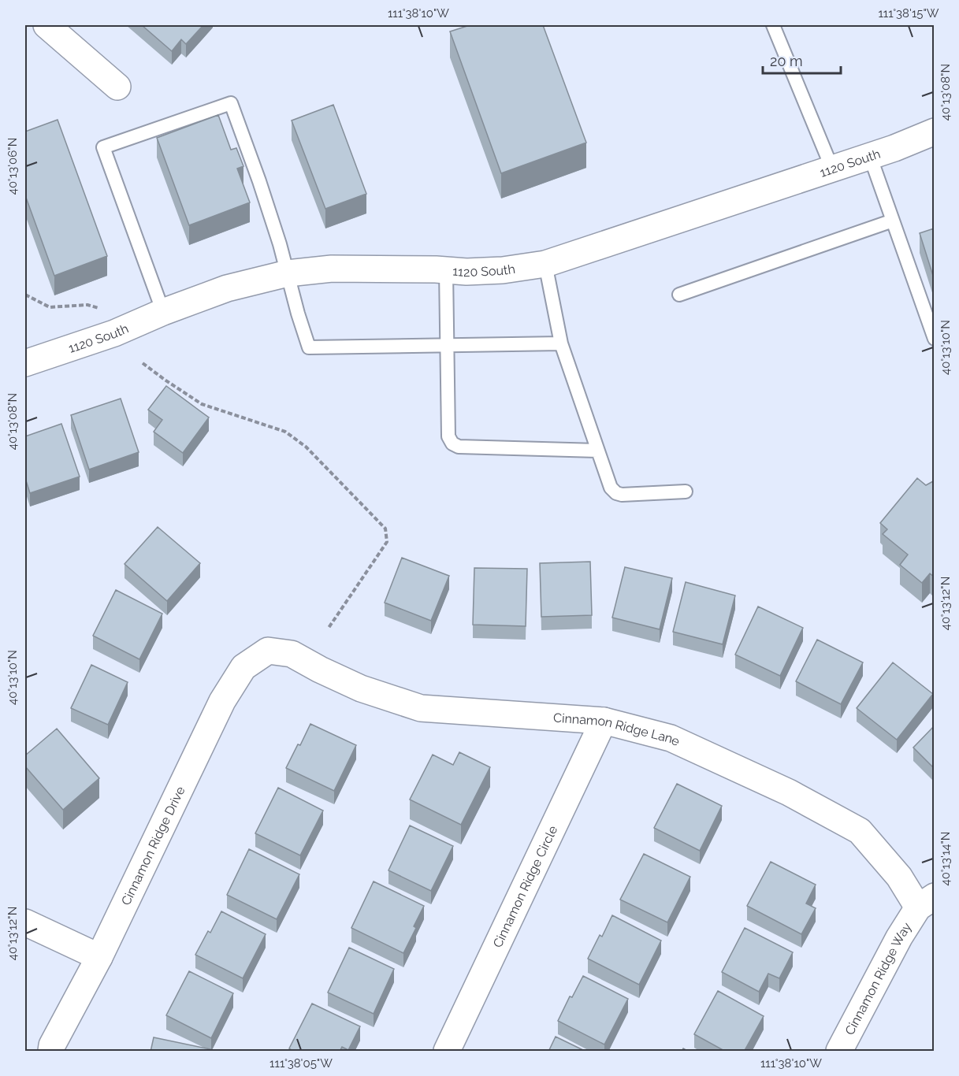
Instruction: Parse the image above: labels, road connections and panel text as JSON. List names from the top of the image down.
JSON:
{
  "streets": {
    "street": [
      "1120 South",
      "Cinnamon Ridge Lane",
      "Cinnamon Ridge Drive",
      "Cinnamon Ridge Circle",
      "Cinnamon Ridge Way"
    ]
  },
  "crossings": [
    ["Cinnamon Ridge Lane", "Cinnamon Ridge Drive"],
    ["Cinnamon Ridge Lane", "Cinnamon Ridge Circle"],
    ["Cinnamon Ridge Lane", "Cinnamon Ridge Way"]
  ],
  "scale_bar": "20 m",
  "coordinates": [
    "111°38'10\"W",
    "111°38'15\"W",
    "40°13'08\"N",
    "40°13'06\"N",
    "40°13'10\"N",
    "40°13'12\"N",
    "40°13'14\"N",
    "111°38'05\"W"
  ]
}
